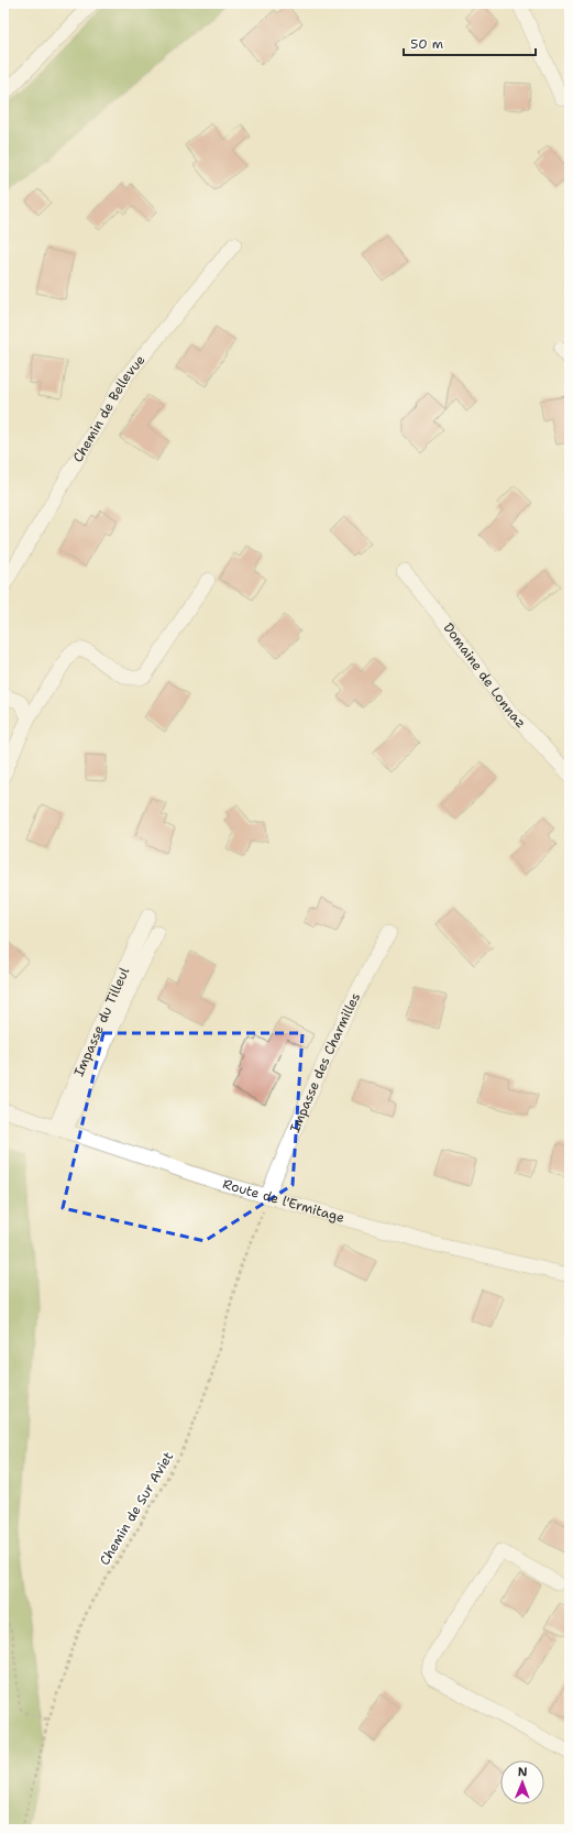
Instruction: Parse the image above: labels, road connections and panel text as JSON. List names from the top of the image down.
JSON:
{
  "streets": {
    "street": [
      "Chemin de Bellevue",
      "Domaine de Lonnaz",
      "Impasse du Tilleul",
      "Impasse des Charmilles",
      "Route de l'Ermitage"
    ],
    "path": ["Chemin de Sur Aviet"]
  },
  "crossings": [
    ["Impasse du Tilleul", "Route de l'Ermitage"],
    ["Impasse des Charmilles", "Route de l'Ermitage"],
    ["Impasse des Charmilles", "Chemin de Sur Aviet"],
    ["Route de l'Ermitage", "Chemin de Sur Aviet"]
  ],
  "scale_bar": "50 m",
  "north": "top"
}
